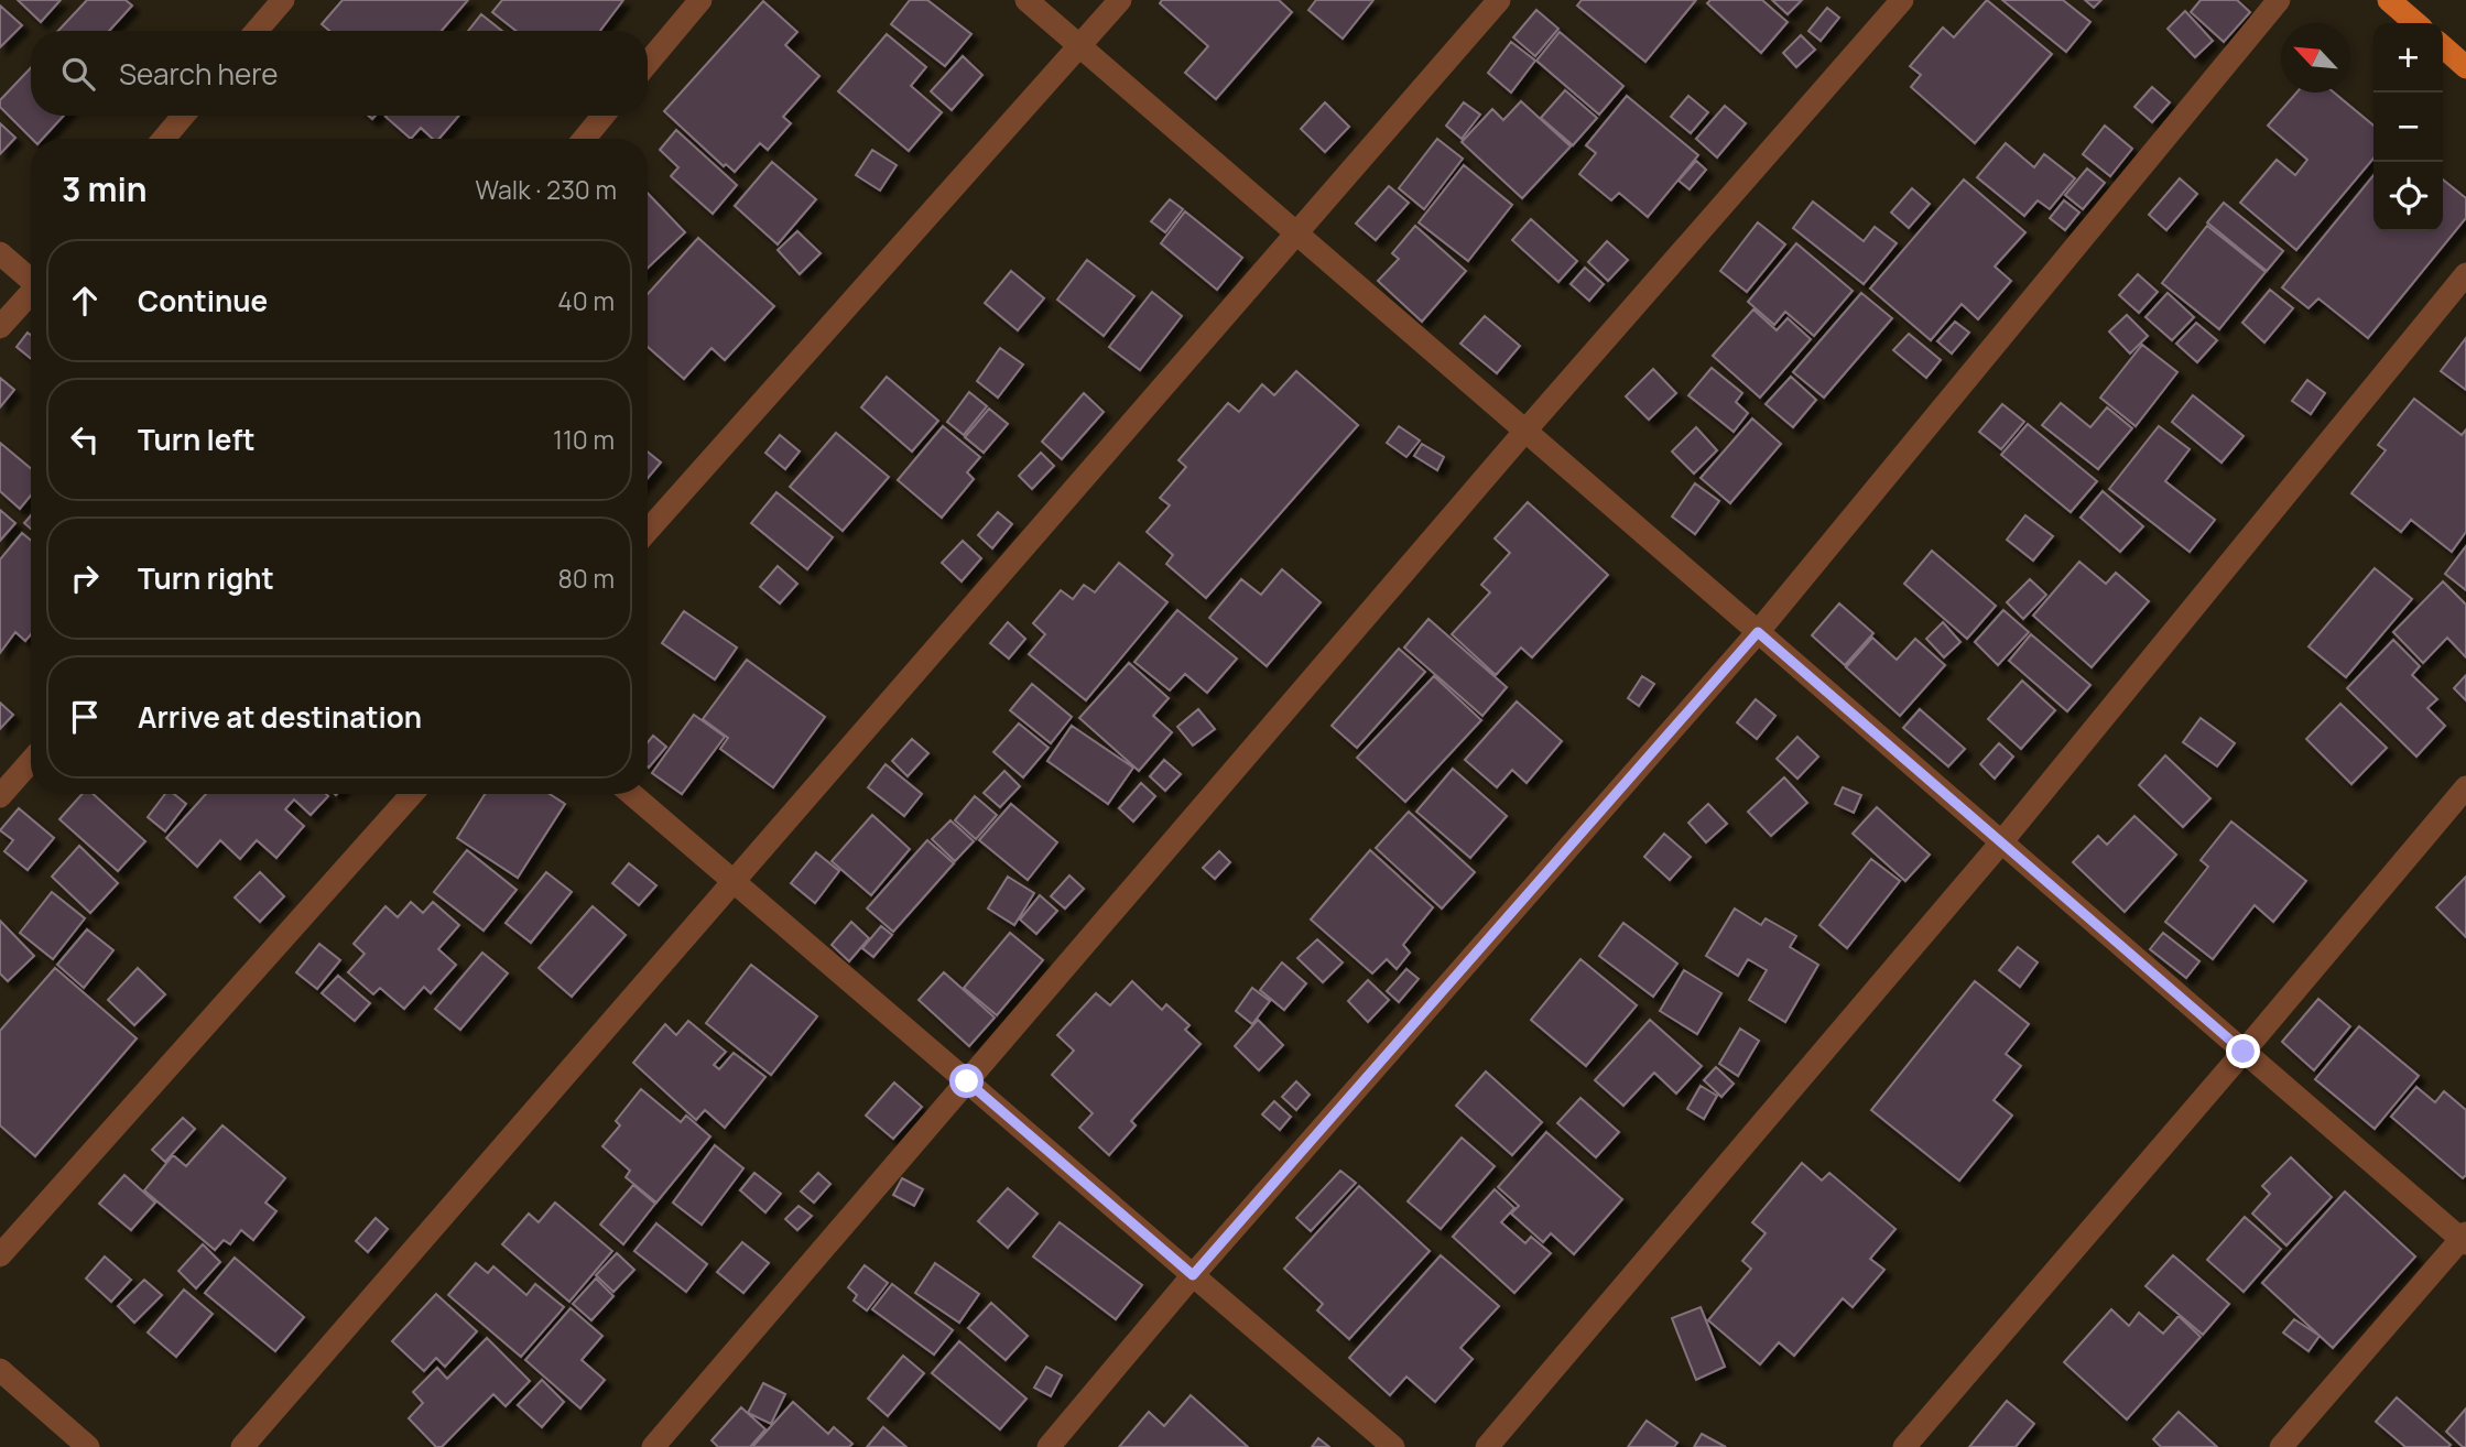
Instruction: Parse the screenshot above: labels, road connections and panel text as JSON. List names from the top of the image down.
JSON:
{
  "north": "top left",
  "page": {
    "map_buttons": ["+", "−"],
    "search": "Search here",
    "heading": ["3 min", "Walk · 230 m"],
    "list": [
      ["Continue", "40 m"],
      ["Turn left", "110 m"],
      ["Turn right", "80 m"],
      "Arrive at destination"
    ]
  }
}
